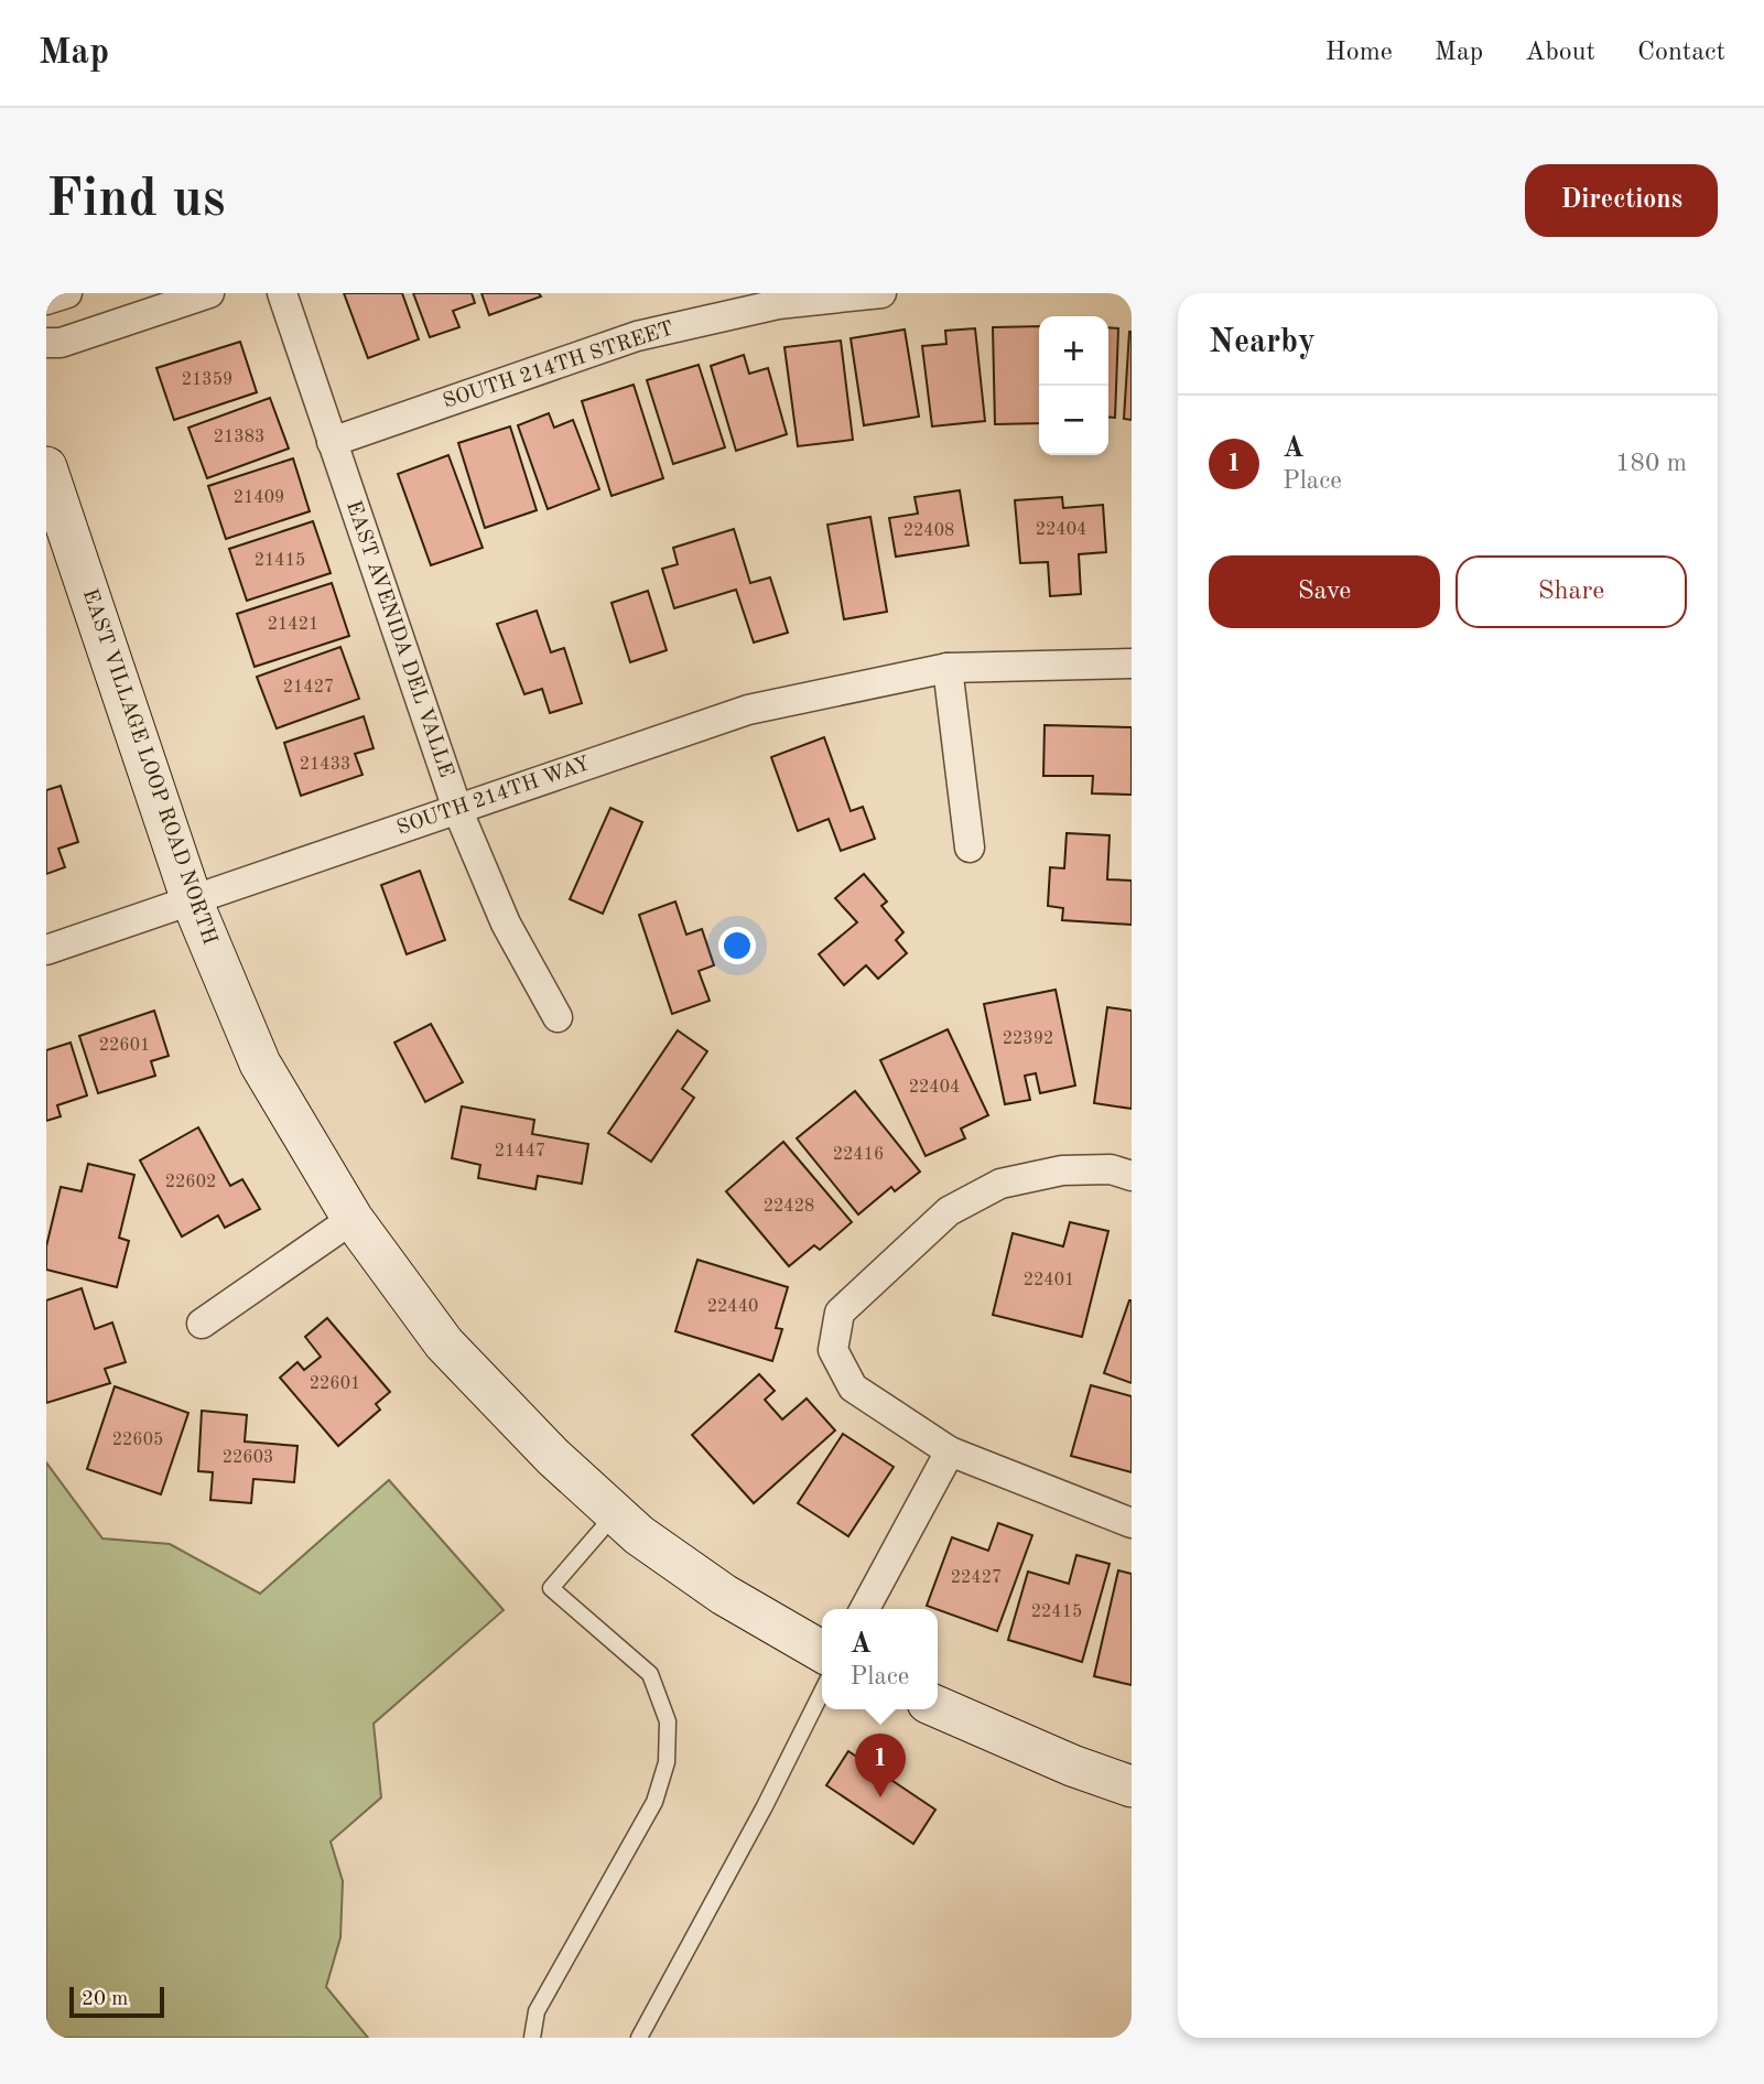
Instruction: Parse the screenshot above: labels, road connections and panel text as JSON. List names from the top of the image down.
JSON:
{
  "streets": {
    "street": [
      "SOUTH 214TH STREET",
      "EAST AVENIDA DEL VALLE",
      "EAST VILLAGE LOOP ROAD NORTH",
      "SOUTH 214TH WAY"
    ]
  },
  "crossings": [
    ["SOUTH 214TH STREET", "EAST AVENIDA DEL VALLE"],
    ["EAST AVENIDA DEL VALLE", "SOUTH 214TH WAY"],
    ["EAST VILLAGE LOOP ROAD NORTH", "SOUTH 214TH WAY"]
  ],
  "house_numbers": [
    "21359",
    "21383",
    "21409",
    "22404",
    "22408",
    "21415",
    "21421",
    "21427",
    "21433",
    "22392",
    "22601",
    "22404",
    "21447",
    "22416",
    "22602",
    "22428",
    "22401",
    "22440",
    "22601",
    "22605",
    "22603",
    "22427",
    "22415"
  ],
  "scale_bar": "20 m",
  "page": {
    "header": "Map",
    "nav": [
      "Home",
      "Map",
      "About",
      "Contact"
    ],
    "buttons": [
      "Directions",
      ["Save", "Share"]
    ],
    "title": "Find us",
    "heading": "Nearby",
    "map_buttons": ["+", "−"],
    "list": [
      {
        "mark": "1",
        "name": "A",
        "note": "Place",
        "value": "180 m"
      }
    ],
    "popup": ["A", "Place"],
    "pins": "1",
    "scale": "20 m"
  }
}
